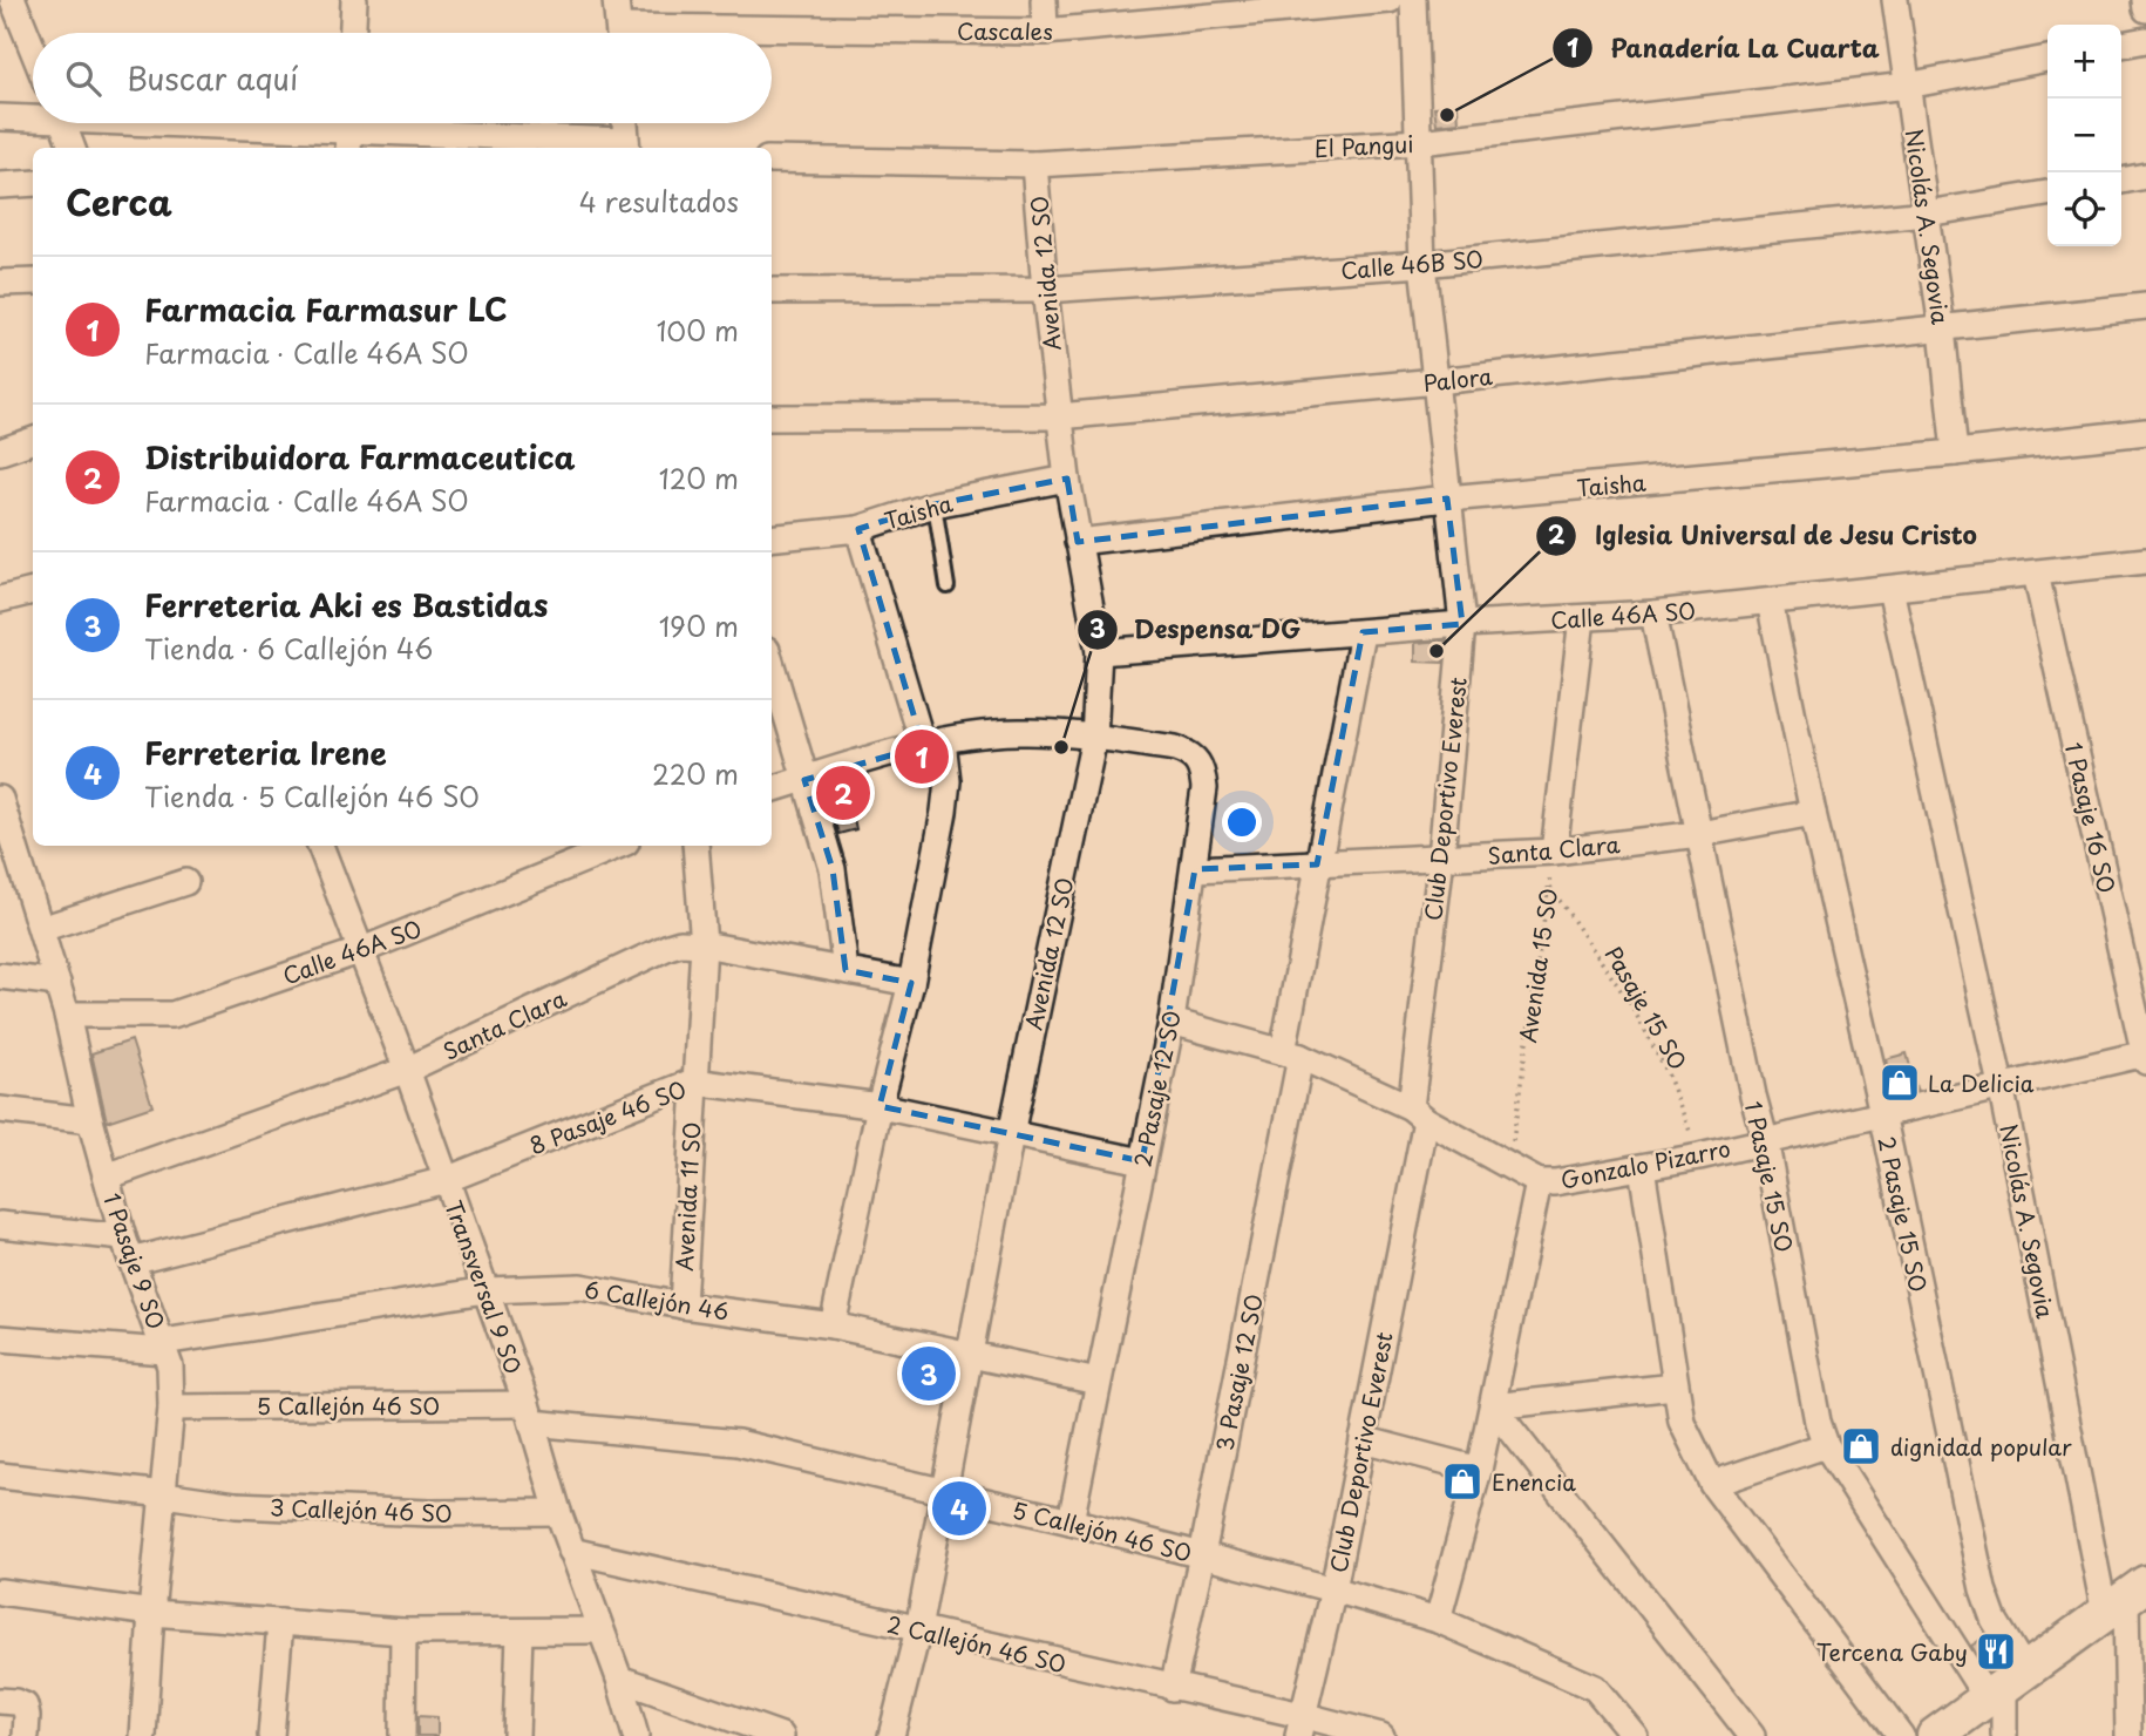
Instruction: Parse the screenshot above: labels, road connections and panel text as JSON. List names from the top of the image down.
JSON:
{
  "streets": {
    "street": [
      "Cascales",
      "El Pangui",
      "Nicolás A. Segovia",
      "Calle 46B SO",
      "Avenida 12 SO",
      "Palora",
      "Taisha",
      "Calle 46A SO",
      "Club Deportivo Everest",
      "1 Pasaje 16 SO",
      "Santa Clara",
      "2 Pasaje 12 SO",
      "8 Pasaje 46 SO",
      "Gonzalo Pizarro",
      "1 Pasaje 15 SO",
      "Avenida 11 SO",
      "2 Pasaje 15 SO",
      "1 Pasaje 9 SO",
      "Transversal 9 SO",
      "6 Callejón 46",
      "3 Pasaje 12 SO",
      "5 Callejón 46 SO",
      "3 Callejón 46 SO",
      "2 Callejón 46 SO"
    ],
    "path": ["Avenida 15 SO", "Pasaje 15 SO"]
  },
  "crossings": [
    ["El Pangui", "Nicolás A. Segovia"],
    ["El Pangui", "Avenida 12 SO"],
    ["El Pangui", "Club Deportivo Everest"],
    ["Nicolás A. Segovia", "Calle 46B SO"],
    ["Nicolás A. Segovia", "Palora"],
    ["Nicolás A. Segovia", "Taisha"],
    ["Nicolás A. Segovia", "Calle 46A SO"],
    ["Nicolás A. Segovia", "Gonzalo Pizarro"],
    ["Calle 46B SO", "Avenida 12 SO"],
    ["Calle 46B SO", "Club Deportivo Everest"],
    ["Avenida 12 SO", "Palora"],
    ["Avenida 12 SO", "Taisha"],
    ["Avenida 12 SO", "Calle 46A SO"],
    ["Avenida 12 SO", "2 Pasaje 12 SO"],
    ["Avenida 12 SO", "8 Pasaje 46 SO"],
    ["Avenida 12 SO", "6 Callejón 46"],
    ["Avenida 12 SO", "5 Callejón 46 SO"],
    ["Avenida 12 SO", "2 Callejón 46 SO"],
    ["Palora", "Club Deportivo Everest"],
    ["Taisha", "Club Deportivo Everest"],
    ["Calle 46A SO", "Club Deportivo Everest"],
    ["Calle 46A SO", "1 Pasaje 16 SO"],
    ["Calle 46A SO", "1 Pasaje 15 SO"],
    ["Calle 46A SO", "2 Pasaje 15 SO"],
    ["Calle 46A SO", "1 Pasaje 9 SO"],
    ["Calle 46A SO", "Transversal 9 SO"],
    ["Calle 46A SO", "3 Pasaje 12 SO"],
    ["Club Deportivo Everest", "Santa Clara"],
    ["Club Deportivo Everest", "Gonzalo Pizarro"],
    ["Club Deportivo Everest", "5 Callejón 46 SO"],
    ["Club Deportivo Everest", "2 Callejón 46 SO"],
    ["1 Pasaje 16 SO", "Gonzalo Pizarro"],
    ["Santa Clara", "Avenida 15 SO"],
    ["Santa Clara", "2 Pasaje 12 SO"],
    ["Santa Clara", "1 Pasaje 15 SO"],
    ["Santa Clara", "Avenida 11 SO"],
    ["Santa Clara", "2 Pasaje 15 SO"],
    ["Santa Clara", "1 Pasaje 9 SO"],
    ["Santa Clara", "Transversal 9 SO"],
    ["Santa Clara", "3 Pasaje 12 SO"],
    ["Avenida 15 SO", "Pasaje 15 SO"],
    ["Avenida 15 SO", "Gonzalo Pizarro"],
    ["Pasaje 15 SO", "Gonzalo Pizarro"],
    ["2 Pasaje 12 SO", "8 Pasaje 46 SO"],
    ["2 Pasaje 12 SO", "Gonzalo Pizarro"],
    ["2 Pasaje 12 SO", "6 Callejón 46"],
    ["2 Pasaje 12 SO", "5 Callejón 46 SO"],
    ["8 Pasaje 46 SO", "Avenida 11 SO"],
    ["8 Pasaje 46 SO", "1 Pasaje 9 SO"],
    ["8 Pasaje 46 SO", "Transversal 9 SO"],
    ["Gonzalo Pizarro", "1 Pasaje 15 SO"],
    ["Gonzalo Pizarro", "2 Pasaje 15 SO"],
    ["Gonzalo Pizarro", "3 Pasaje 12 SO"],
    ["1 Pasaje 15 SO", "2 Pasaje 15 SO"],
    ["Avenida 11 SO", "6 Callejón 46"],
    ["1 Pasaje 9 SO", "6 Callejón 46"],
    ["1 Pasaje 9 SO", "5 Callejón 46 SO"],
    ["1 Pasaje 9 SO", "3 Callejón 46 SO"],
    ["Transversal 9 SO", "6 Callejón 46"],
    ["Transversal 9 SO", "5 Callejón 46 SO"],
    ["Transversal 9 SO", "3 Callejón 46 SO"],
    ["Transversal 9 SO", "2 Callejón 46 SO"],
    ["3 Pasaje 12 SO", "5 Callejón 46 SO"],
    ["3 Pasaje 12 SO", "2 Callejón 46 SO"]
  ],
  "places": {
    "other": ["Panadería La Cuarta", "Iglesia Universal de Jesu Cristo", "Despensa DG"],
    "shop": ["La Delicia", "dignidad popular", "Enencia"],
    "restaurant": ["Tercena Gaby"]
  },
  "page": {
    "map_buttons": ["+", "−"],
    "search": "Buscar aquí",
    "heading": ["Cerca", "4 resultados"],
    "list": [
      {
        "mark": "1",
        "name": "Farmacia Farmasur LC",
        "note": "Farmacia · Calle 46A SO",
        "value": "100 m"
      },
      {
        "mark": "2",
        "name": "Distribuidora Farmaceutica",
        "note": "Farmacia · Calle 46A SO",
        "value": "120 m"
      },
      {
        "mark": "3",
        "name": "Ferreteria Aki es Bastidas",
        "note": "Tienda · 6 Callejón 46",
        "value": "190 m"
      },
      {
        "mark": "4",
        "name": "Ferreteria Irene",
        "note": "Tienda · 5 Callejón 46 SO",
        "value": "220 m"
      }
    ],
    "pins": [
      "1",
      "2",
      "3",
      "4"
    ]
  }
}
